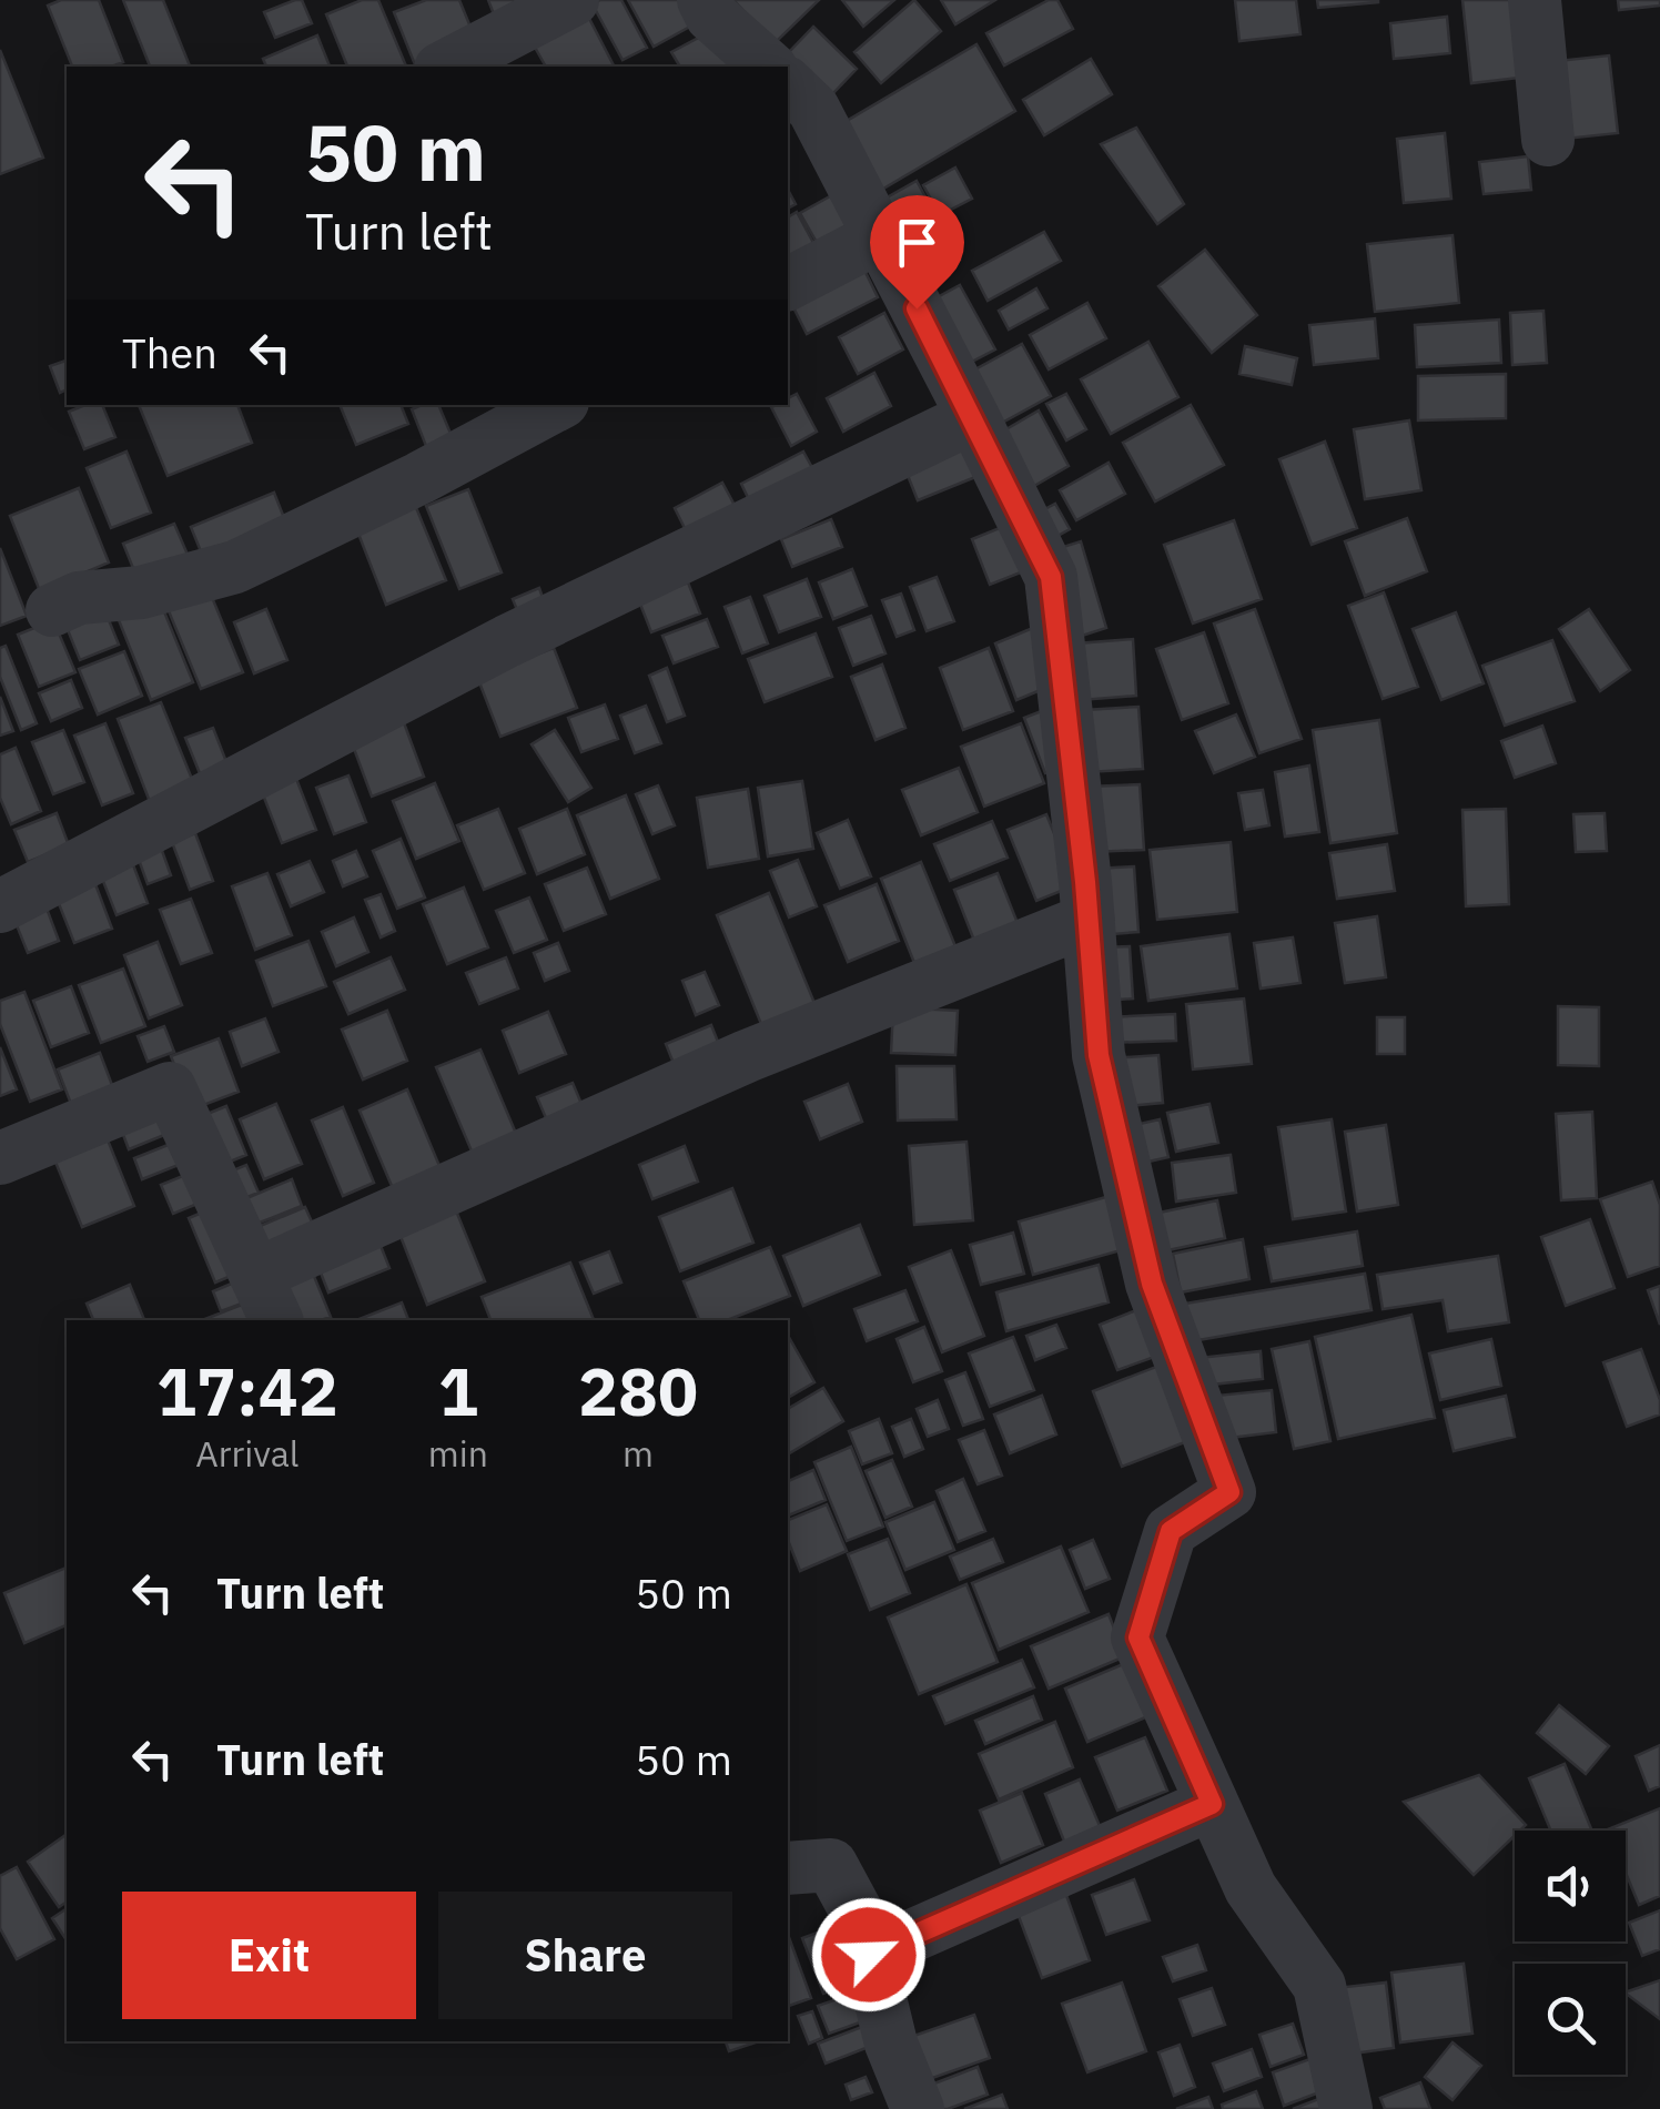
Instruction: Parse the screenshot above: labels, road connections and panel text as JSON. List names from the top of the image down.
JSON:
{
  "page": {
    "turn": ["50 m", "Turn left"],
    "then": "Then",
    "eta": [
      "17:42",
      "Arrival",
      "1",
      "min",
      "280",
      "m"
    ],
    "list": [
      {
        "name": "Turn left",
        "value": "50 m"
      },
      {
        "name": "Turn left",
        "value": "50 m"
      }
    ],
    "buttons": ["Exit", "Share"]
  }
}
